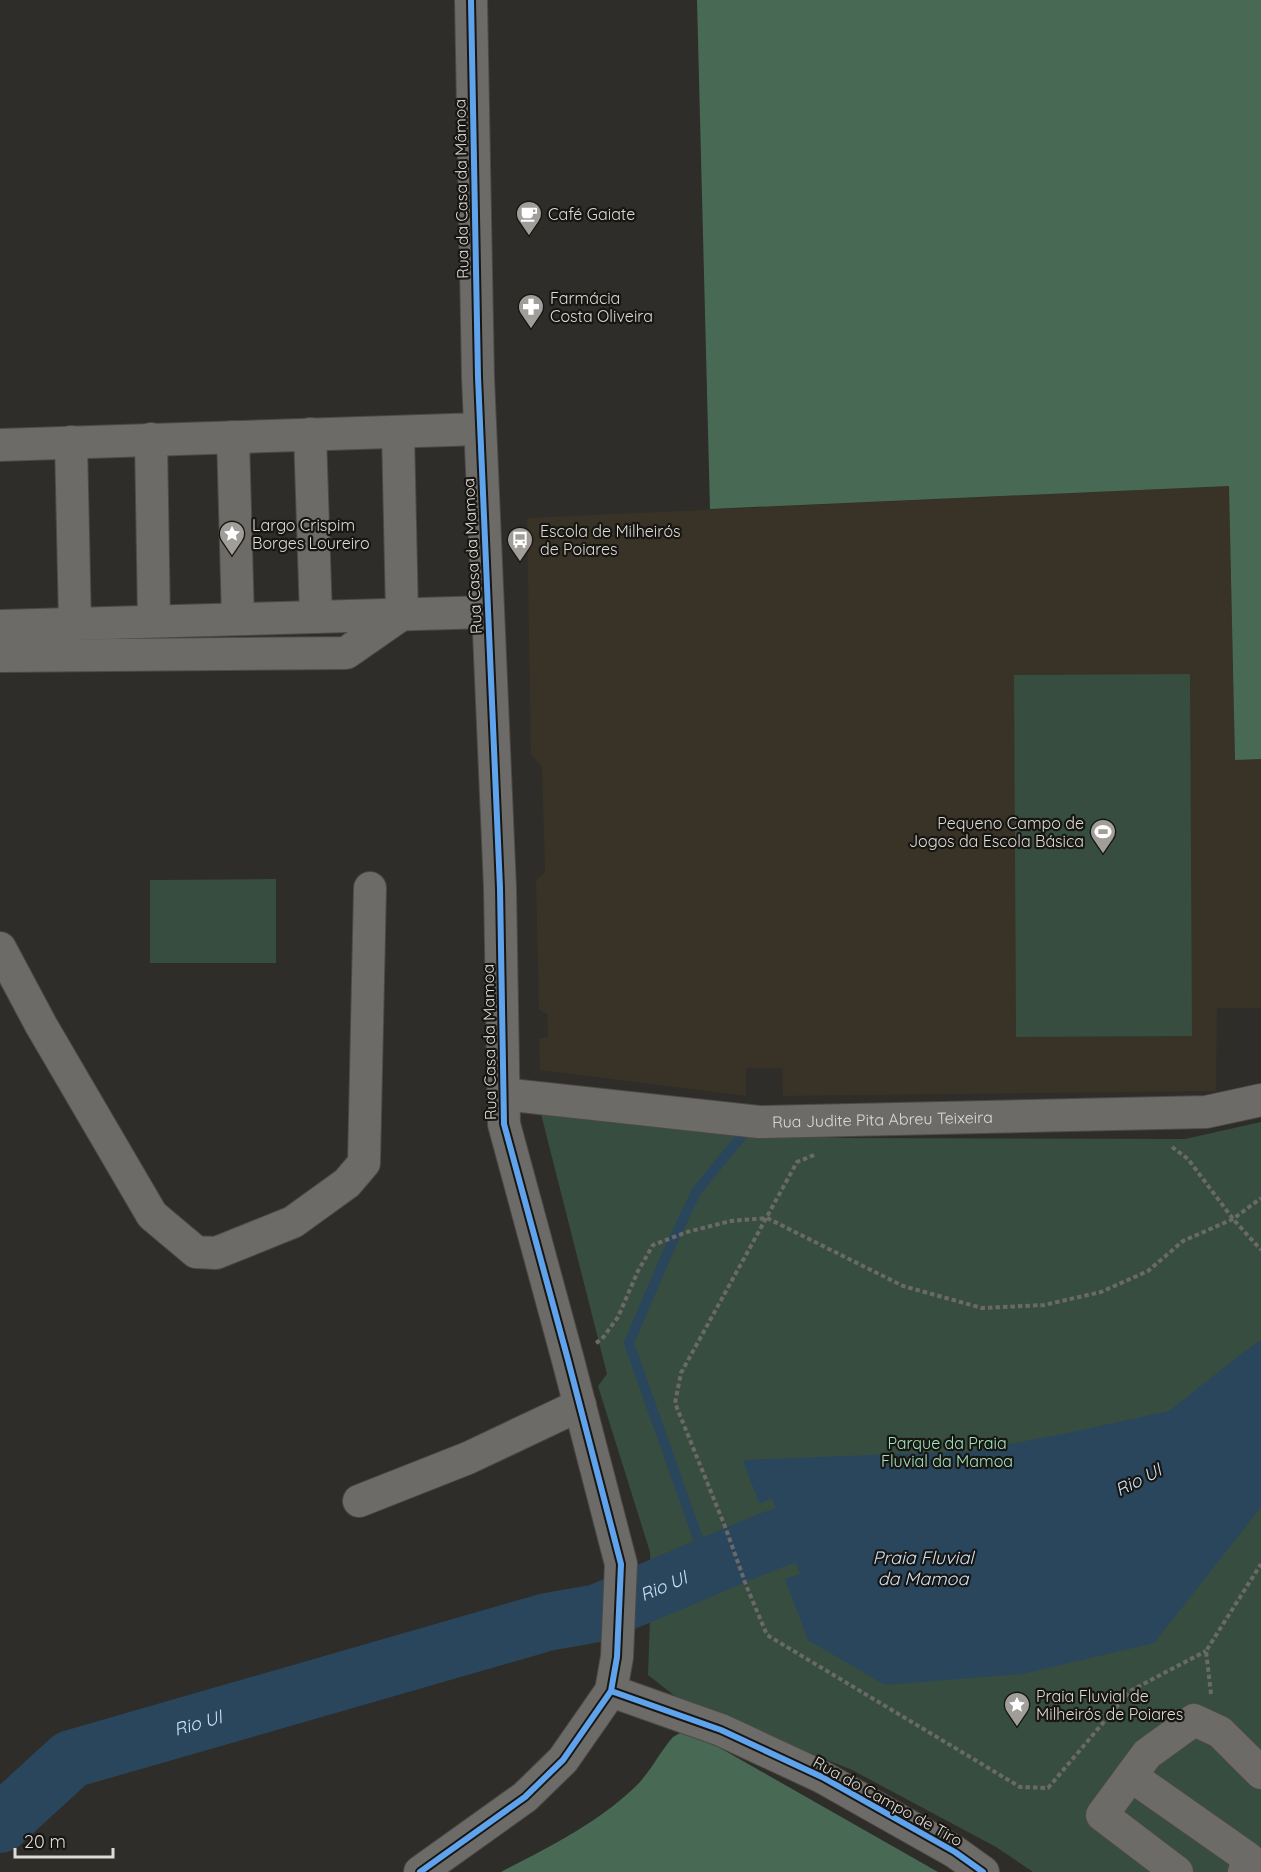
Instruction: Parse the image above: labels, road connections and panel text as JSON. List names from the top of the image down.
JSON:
{
  "streets": {
    "street": [
      "Rua da Casa da Mâmoa",
      "Rua Casa da Mamoa",
      "Rua Judite Pita Abreu Teixeira",
      "Rua do Campo de Tiro"
    ]
  },
  "crossings": [
    ["Rua da Casa da Mâmoa", "Rua Casa da Mamoa"],
    ["Rua Casa da Mamoa", "Rua Judite Pita Abreu Teixeira"],
    ["Rua Casa da Mamoa", "Rua do Campo de Tiro"]
  ],
  "water": ["Rio Ul", "Praia Fluvial da Mamoa"],
  "parks": ["Parque da Praia Fluvial da Mamoa"],
  "places": {
    "cafe": ["Café Gaiate"],
    "pharmacy": ["Farmácia Costa Oliveira"],
    "place": ["Largo Crispim Borges Loureiro", "Praia Fluvial de Milheirós de Poiares"],
    "bus stop": ["Escola de Milheirós de Poiares"],
    "sports": ["Pequeno Campo de Jogos da Escola Básica"]
  },
  "scale_bar": "20 m"
}
